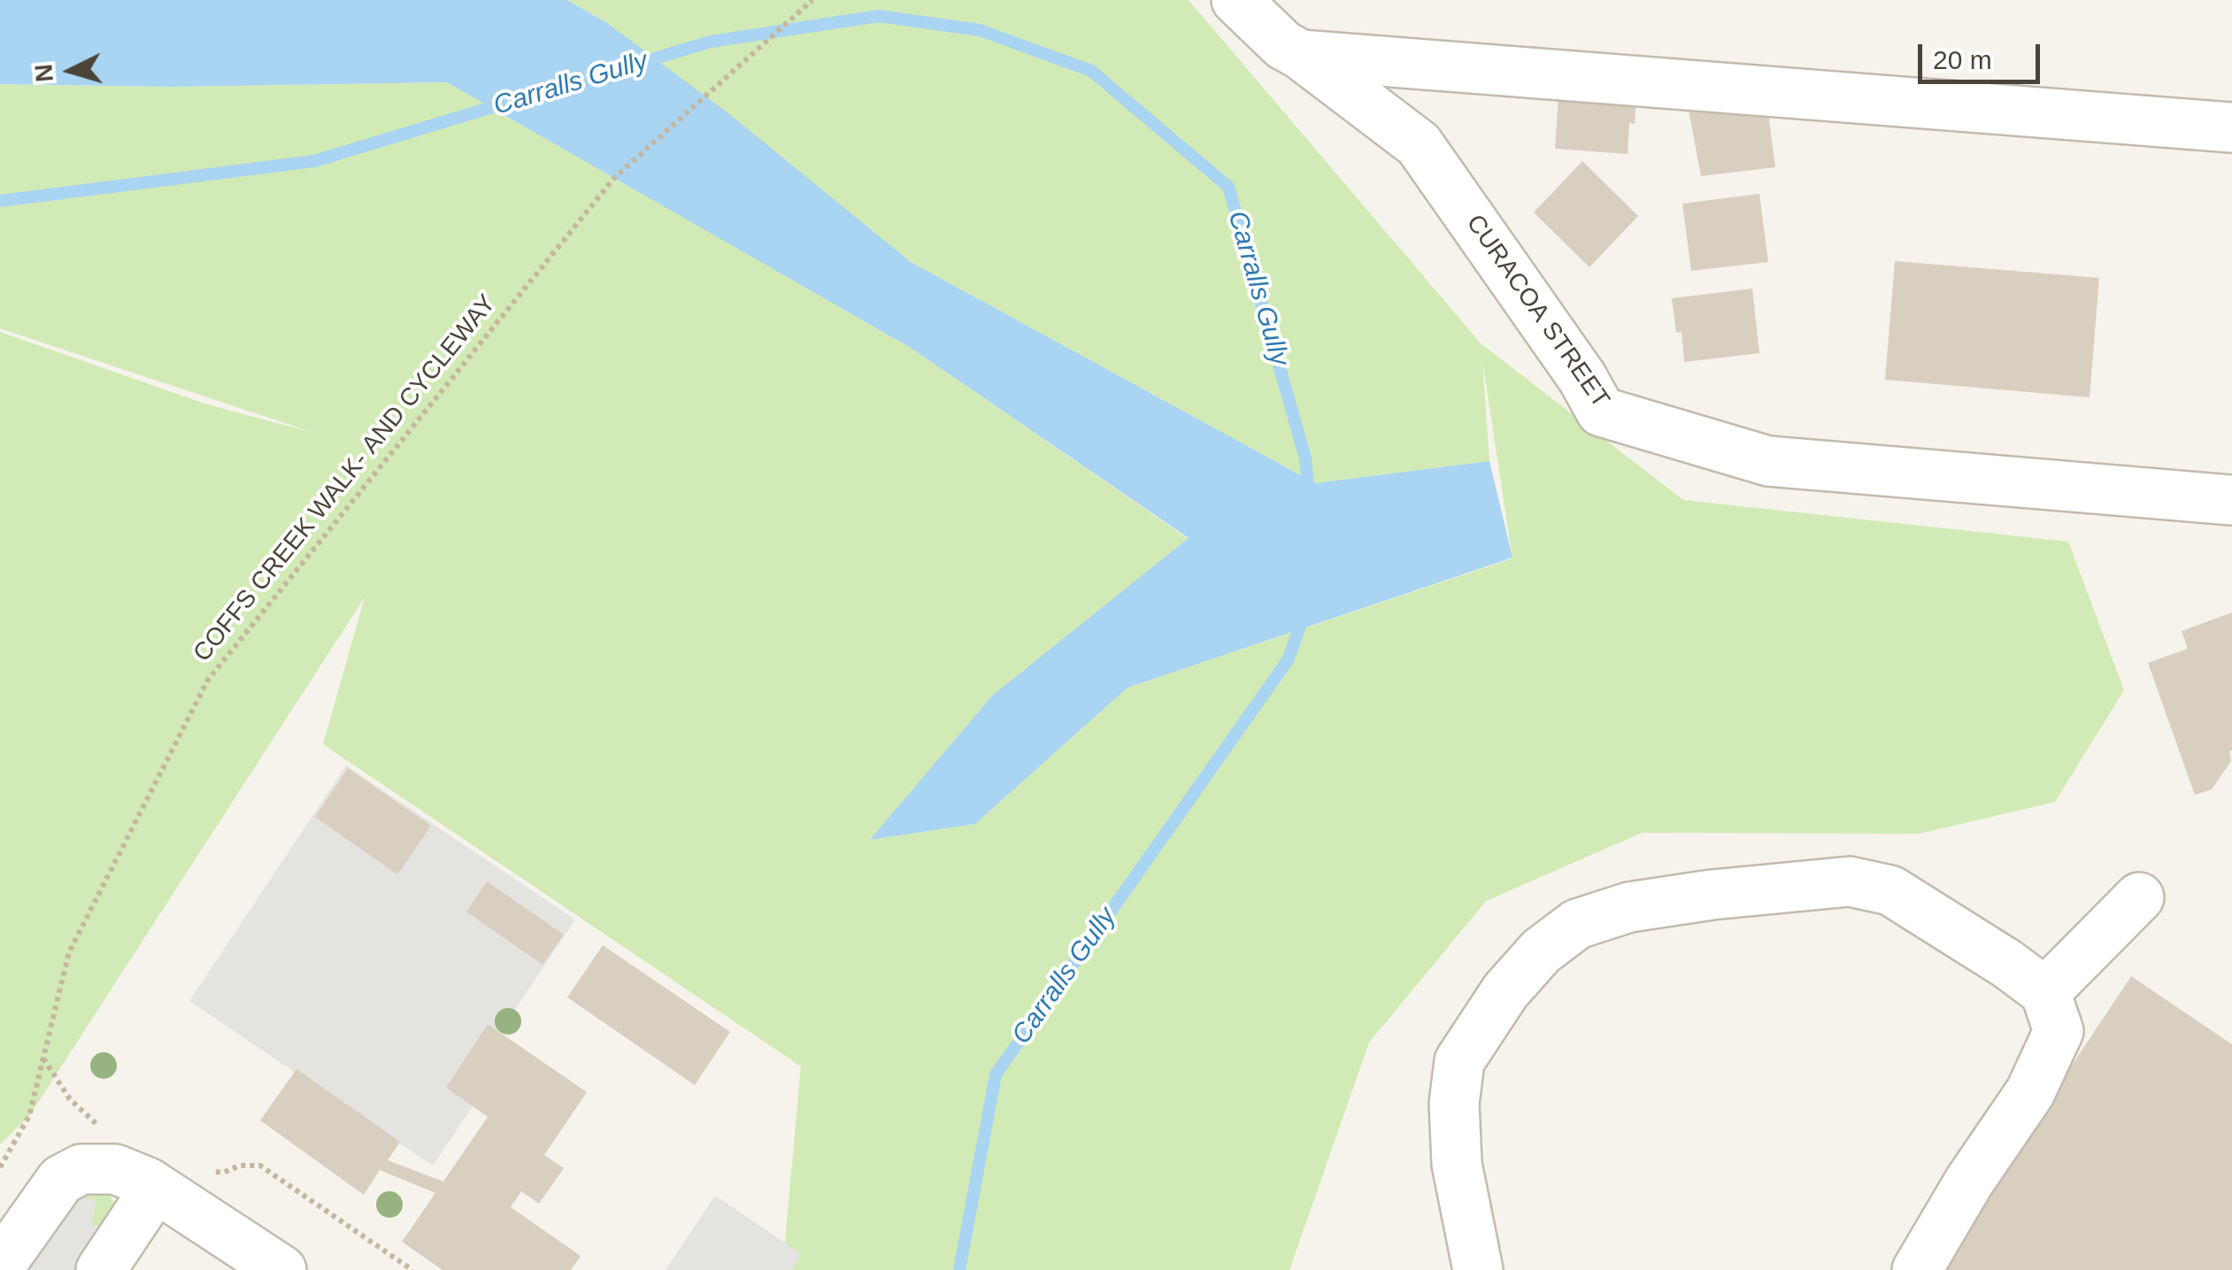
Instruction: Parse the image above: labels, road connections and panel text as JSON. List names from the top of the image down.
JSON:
{
  "streets": {
    "street": ["CURACOA STREET"],
    "path": ["COFFS CREEK WALK- AND CYCLEWAY"]
  },
  "water": ["Carralls Gully"],
  "scale_bar": "20 m",
  "north": "left"
}
